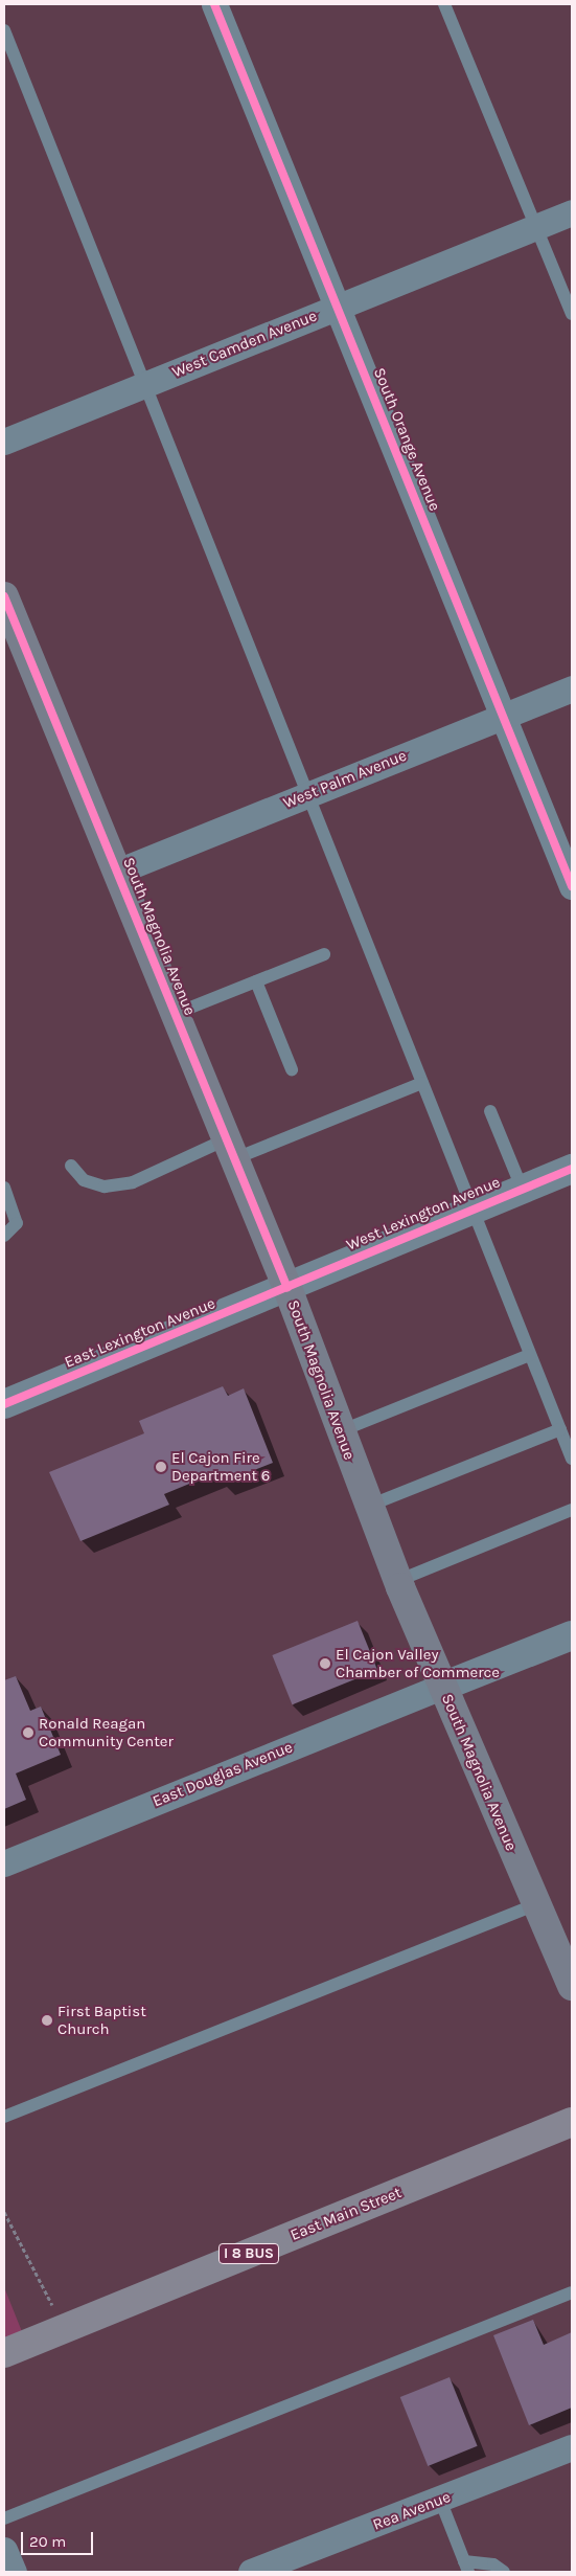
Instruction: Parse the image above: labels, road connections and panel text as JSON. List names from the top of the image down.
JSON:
{
  "streets": {
    "main road": ["South Magnolia Avenue", "East Main Street", "I 8 BUS"],
    "street": [
      "West Camden Avenue",
      "South Orange Avenue",
      "West Palm Avenue",
      "West Lexington Avenue",
      "East Lexington Avenue",
      "East Douglas Avenue",
      "Rea Avenue"
    ]
  },
  "crossings": [
    ["West Camden Avenue", "South Orange Avenue"],
    ["South Orange Avenue", "West Palm Avenue"],
    ["West Palm Avenue", "South Magnolia Avenue"],
    ["South Magnolia Avenue", "West Lexington Avenue"],
    ["South Magnolia Avenue", "East Lexington Avenue"],
    ["South Magnolia Avenue", "East Douglas Avenue"],
    ["West Lexington Avenue", "East Lexington Avenue"]
  ],
  "places": [
    "El Cajon Fire Department 6",
    "El Cajon Valley Chamber of Commerce",
    "Ronald Reagan Community Center",
    "First Baptist Church"
  ],
  "scale_bar": "20 m"
}
